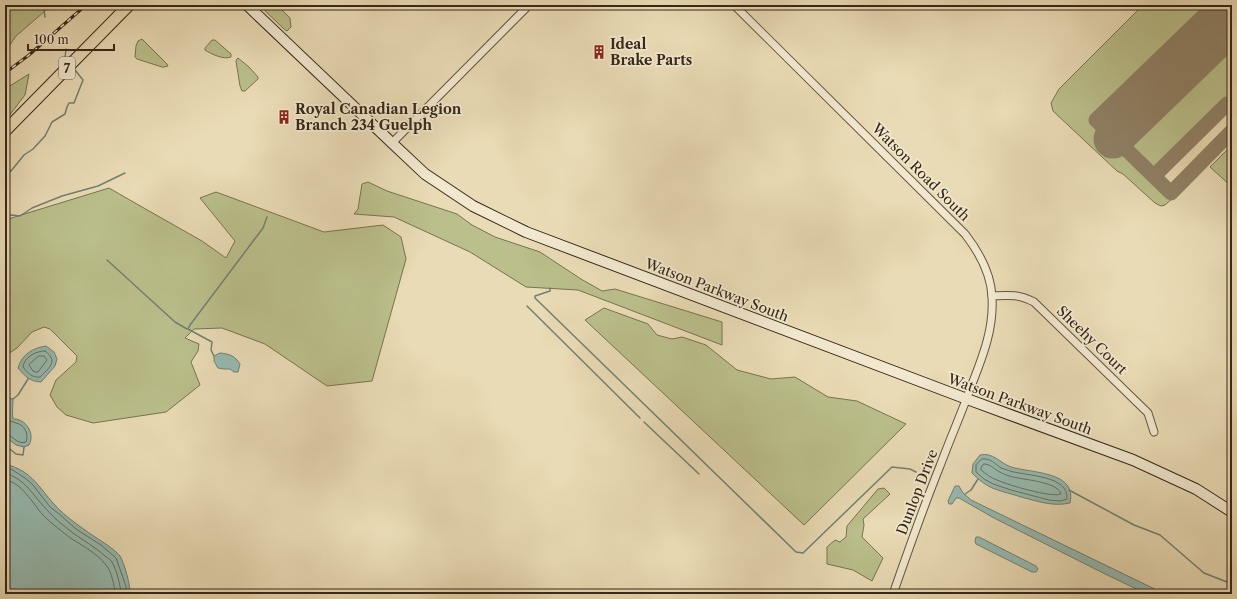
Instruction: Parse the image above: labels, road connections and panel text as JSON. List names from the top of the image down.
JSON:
{
  "streets": {
    "main road": ["7", "Watson Parkway South"],
    "street": ["Watson Road South", "Sheehy Court", "Dunlop Drive"]
  },
  "crossings": [
    ["Watson Road South", "Watson Parkway South"],
    ["Watson Road South", "Sheehy Court"],
    ["Watson Road South", "Dunlop Drive"],
    ["Watson Parkway South", "Dunlop Drive"]
  ],
  "places": {
    "building": ["Ideal Brake Parts", "Royal Canadian Legion Branch 234 Guelph"]
  },
  "scale_bar": "100 m"
}
